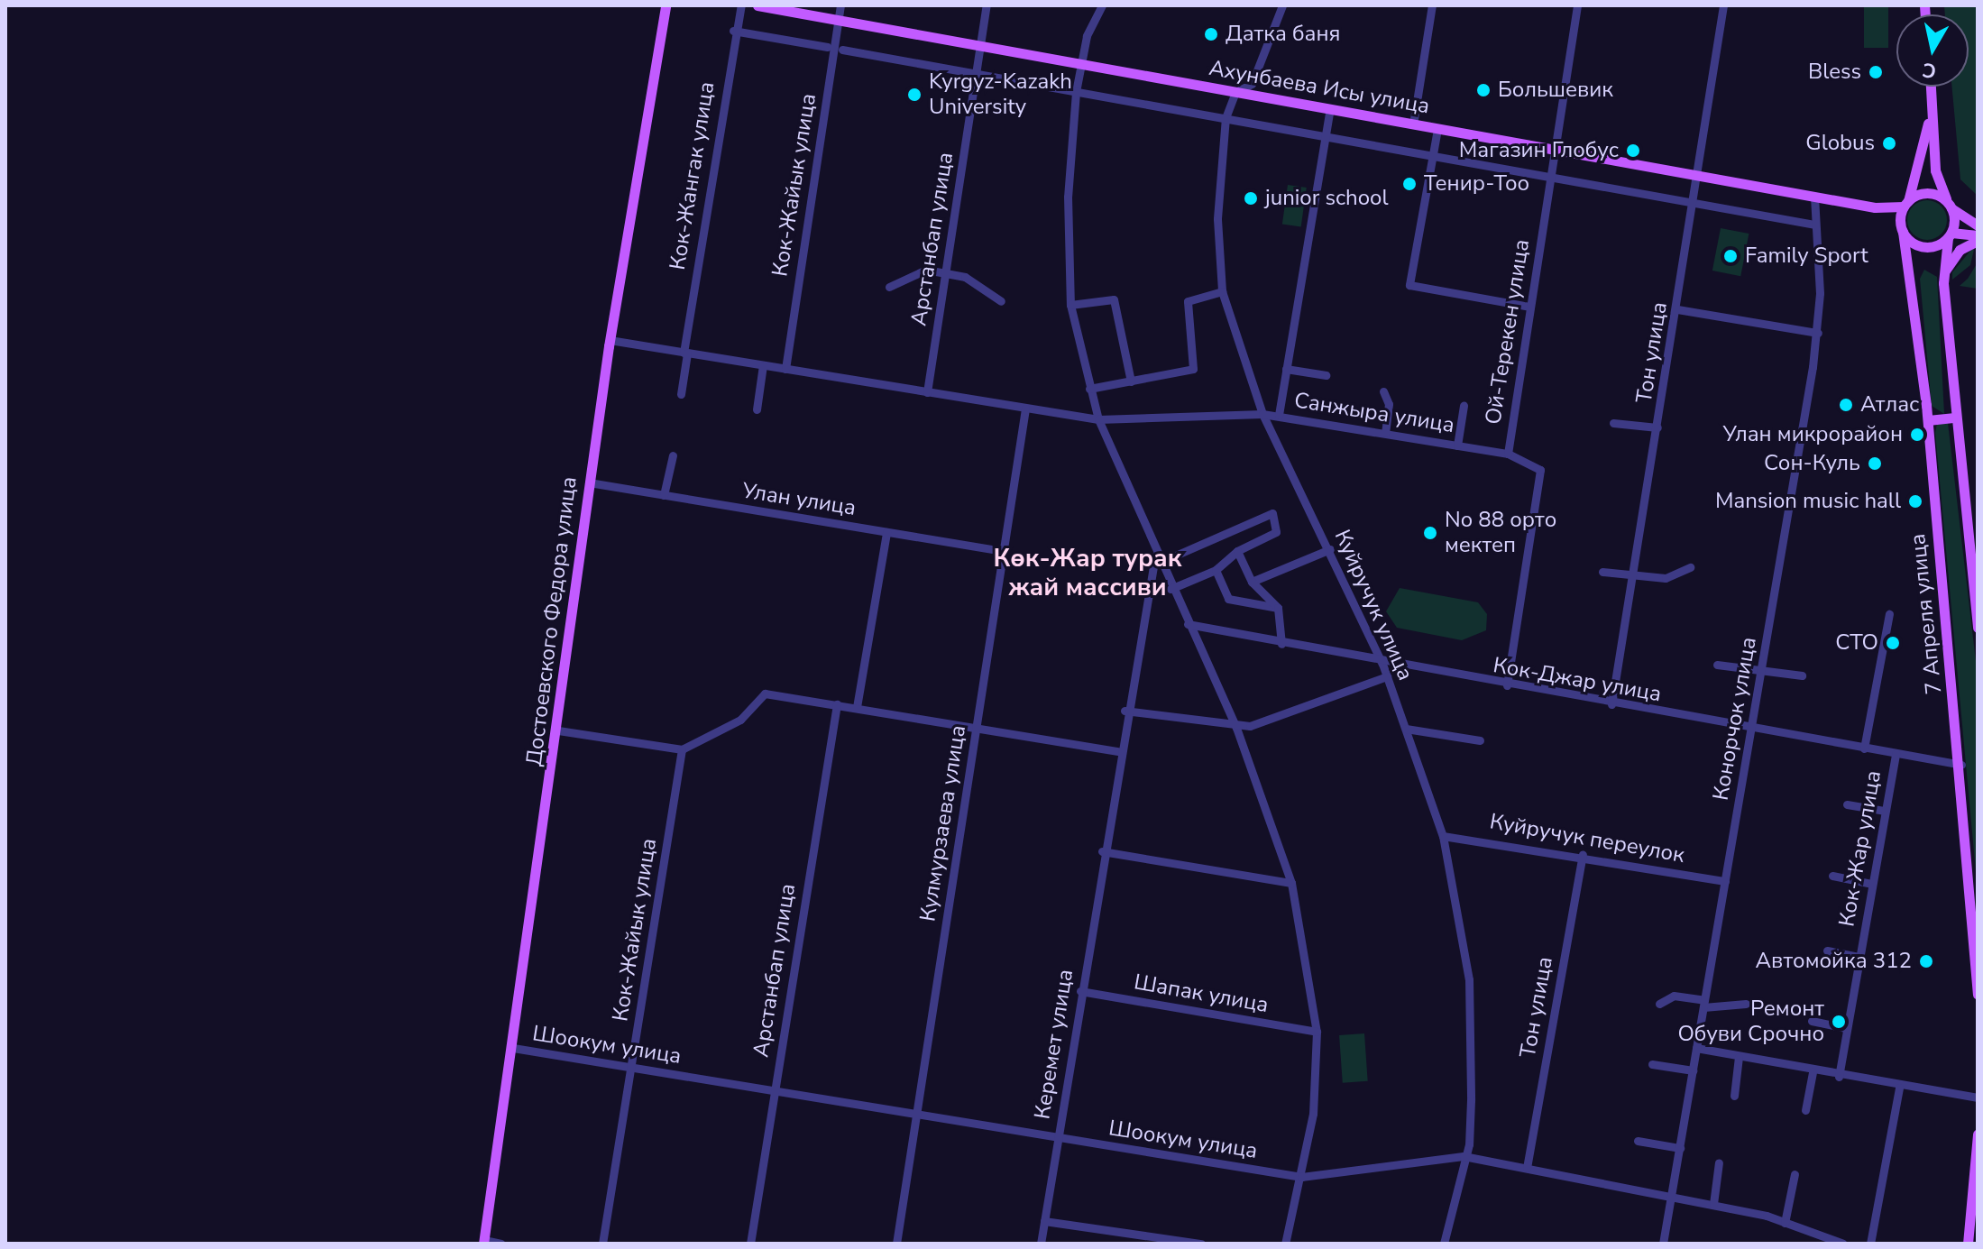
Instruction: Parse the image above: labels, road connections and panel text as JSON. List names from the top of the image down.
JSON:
{
  "streets": {
    "main road": ["Ахунбаева Исы улица", "7 Апреля улица", "Достоевского Федора улица"],
    "street": [
      "Кок-Жангак улица",
      "Кок-Жайык улица",
      "Арстанбап улица",
      "Ой-Терекен улица",
      "Тон улица",
      "Санжыра улица",
      "Улан улица",
      "Куйручук улица",
      "Кок-Джар улица",
      "Конорчок улица",
      "Кулмурзаева улица",
      "Куйручук переулок",
      "Кок-Жар улица",
      "Шапак улица",
      "Керемет улица",
      "Шоокум улица"
    ]
  },
  "crossings": [
    ["Ахунбаева Исы улица", "Кок-Жайык улица"],
    ["Ахунбаева Исы улица", "Арстанбап улица"],
    ["Ахунбаева Исы улица", "Ой-Терекен улица"],
    ["Ахунбаева Исы улица", "Тон улица"],
    ["Ахунбаева Исы улица", "Санжыра улица"],
    ["Ахунбаева Исы улица", "Куйручук улица"],
    ["Ахунбаева Исы улица", "7 Апреля улица"],
    ["Ахунбаева Исы улица", "Конорчок улица"],
    ["Кок-Жайык улица", "Шоокум улица"],
    ["Арстанбап улица", "Шоокум улица"],
    ["Ой-Терекен улица", "Санжыра улица"],
    ["Ой-Терекен улица", "Кок-Джар улица"],
    ["Тон улица", "Кок-Джар улица"],
    ["Тон улица", "Куйручук переулок"],
    ["Тон улица", "Шоокум улица"],
    ["Санжыра улица", "Куйручук улица"],
    ["Улан улица", "Достоевского Федора улица"],
    ["Улан улица", "Кулмурзаева улица"],
    ["Куйручук улица", "Кок-Джар улица"],
    ["Куйручук улица", "Куйручук переулок"],
    ["Куйручук улица", "Шоокум улица"],
    ["7 Апреля улица", "Кок-Джар улица"],
    ["Достоевского Федора улица", "Шоокум улица"],
    ["Кок-Джар улица", "Конорчок улица"],
    ["Кок-Джар улица", "Кок-Жар улица"],
    ["Конорчок улица", "Куйручук переулок"],
    ["Конорчок улица", "Шоокум улица"],
    ["Кулмурзаева улица", "Шоокум улица"],
    ["Шапак улица", "Керемет улица"],
    ["Керемет улица", "Шоокум улица"]
  ],
  "districts": ["Көк-Жар турак жай массиви"],
  "places": [
    "Датка баня",
    "Bless",
    "Большевик",
    "Kyrgyz-Kazakh University",
    "Globus",
    "Магазин Глобус",
    "Тенир-Тоо",
    "junior school",
    "Family Sport",
    "Атлас",
    "Улан микрорайон",
    "Сон-Куль",
    "Mansion music hall",
    "No 88 орто мектеп",
    "СТО",
    "Автомойка 312",
    "Ремонт Обуви Срочно"
  ],
  "north": "bottom"
}
